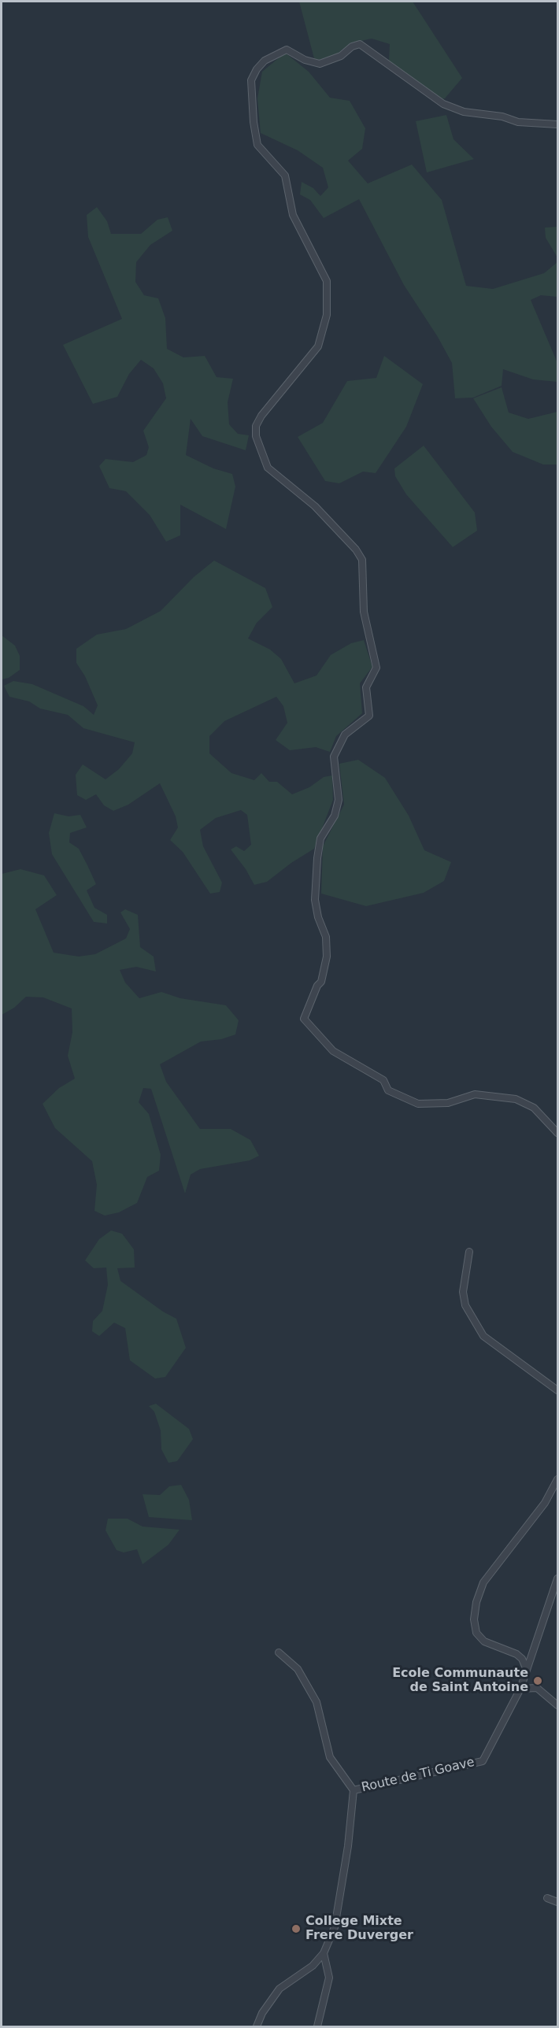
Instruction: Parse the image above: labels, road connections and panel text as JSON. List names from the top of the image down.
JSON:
{
  "streets": {
    "street": ["Route de Ti Goave"]
  },
  "places": ["Ecole Communaute de Saint Antoine", "College Mixte Frere Duverger"]
}
